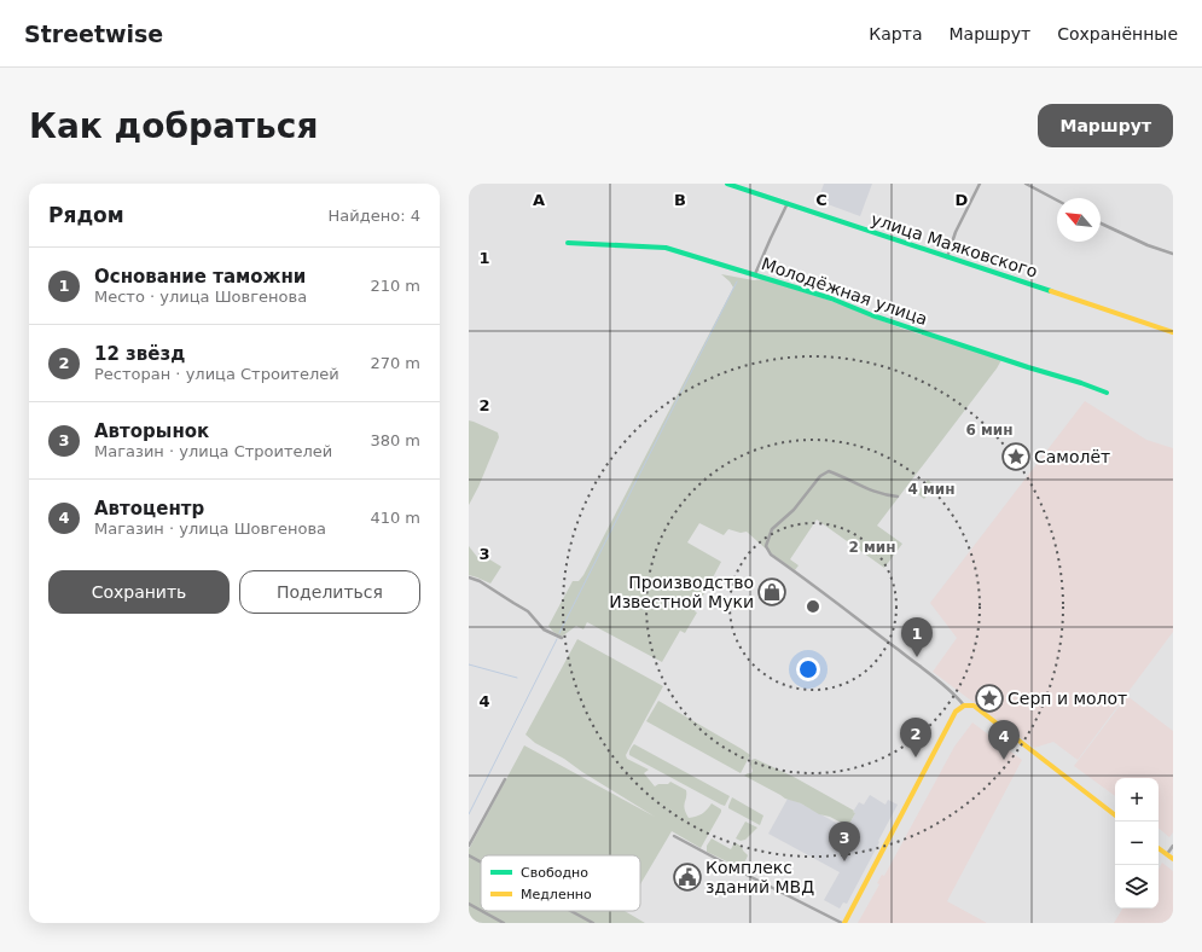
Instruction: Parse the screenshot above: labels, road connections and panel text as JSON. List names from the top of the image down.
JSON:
{
  "streets": {
    "street": ["улица Маяковского", "Молодёжная улица"]
  },
  "places": {
    "place": ["Самолёт", "Серп и молот"],
    "shop": ["Производство Известной Муки"],
    "public building": ["Комплекс зданий МВД"]
  },
  "legend": ["Свободно", "Медленно"],
  "north": "top left",
  "page": {
    "header": "Streetwise",
    "nav": ["Карта", "Маршрут", "Сохранённые"],
    "buttons": [
      "Маршрут",
      ["Сохранить", "Поделиться"]
    ],
    "title": "Как добраться",
    "heading": ["Рядом", "Найдено: 4"],
    "list": [
      {
        "mark": "1",
        "name": "Основание таможни",
        "note": "Место · улица Шовгенова",
        "value": "210 m"
      },
      {
        "mark": "2",
        "name": "12 звёзд",
        "note": "Ресторан · улица Строителей",
        "value": "270 m"
      },
      {
        "mark": "3",
        "name": "Авторынок",
        "note": "Магазин · улица Строителей",
        "value": "380 m"
      },
      {
        "mark": "4",
        "name": "Автоцентр",
        "note": "Магазин · улица Шовгенова",
        "value": "410 m"
      }
    ],
    "pins": [
      "1",
      "2",
      "4",
      "3"
    ],
    "map_buttons": ["+", "−"]
  },
  "grid": {
    "columns": [
      "A",
      "B",
      "C",
      "D"
    ],
    "rows": [
      "1",
      "2",
      "3",
      "4"
    ]
  },
  "rings": ["6 мин", "4 мин", "2 мин"]
}
